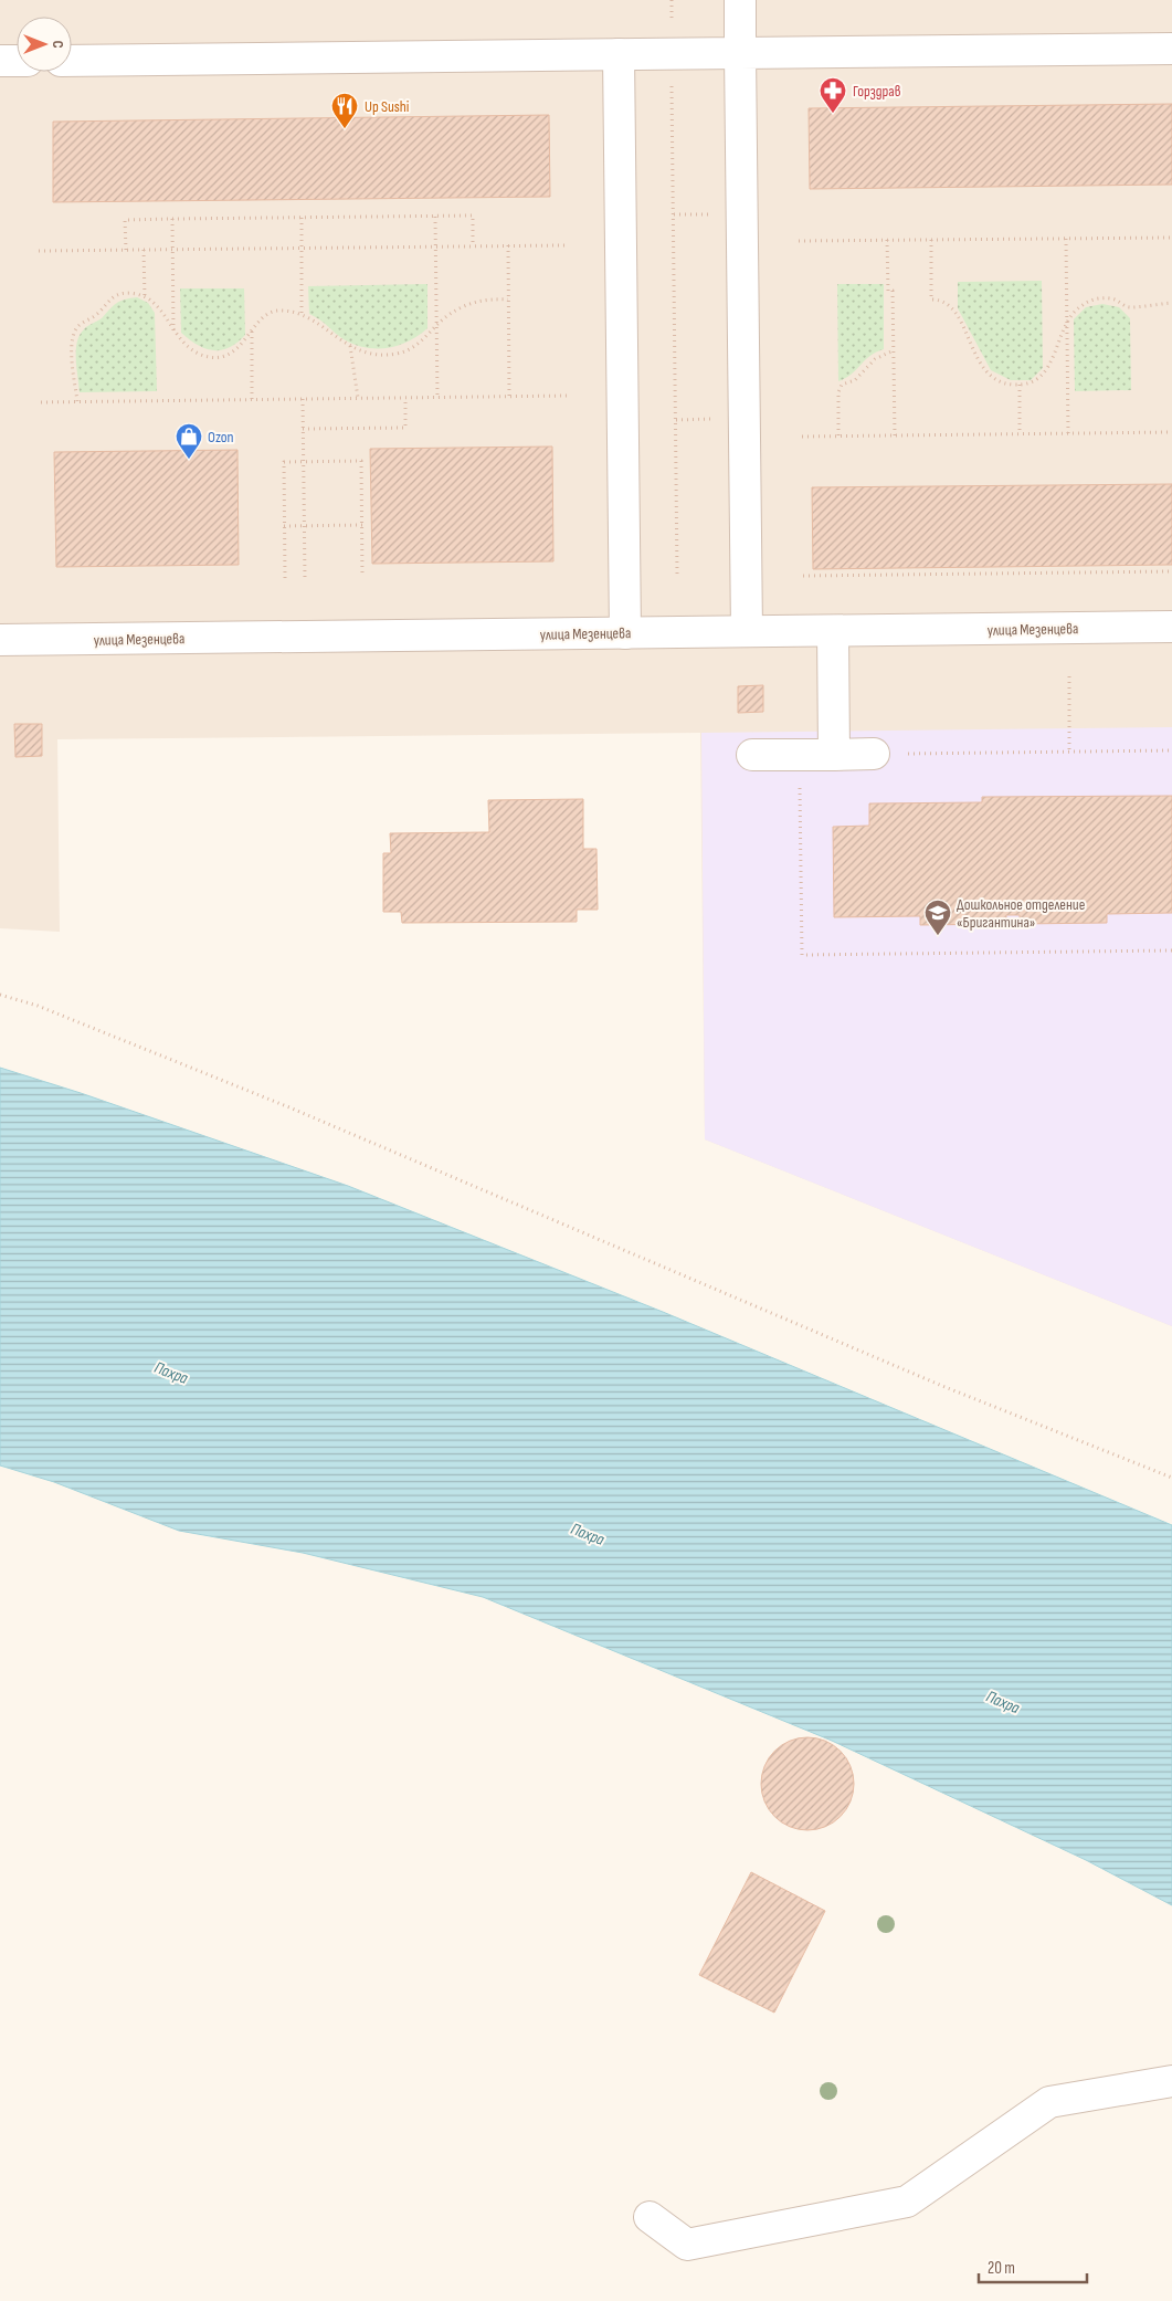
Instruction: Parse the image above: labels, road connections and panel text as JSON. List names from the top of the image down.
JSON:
{
  "streets": {
    "street": ["улица Мезенцева"]
  },
  "water": ["Пахра"],
  "places": {
    "pharmacy": ["Горздрав"],
    "restaurant": ["Up Sushi"],
    "shop": ["Ozon"],
    "school or university": ["Дошкольное отделение «Бригантина»"]
  },
  "scale_bar": "20 m",
  "north": "right"
}
